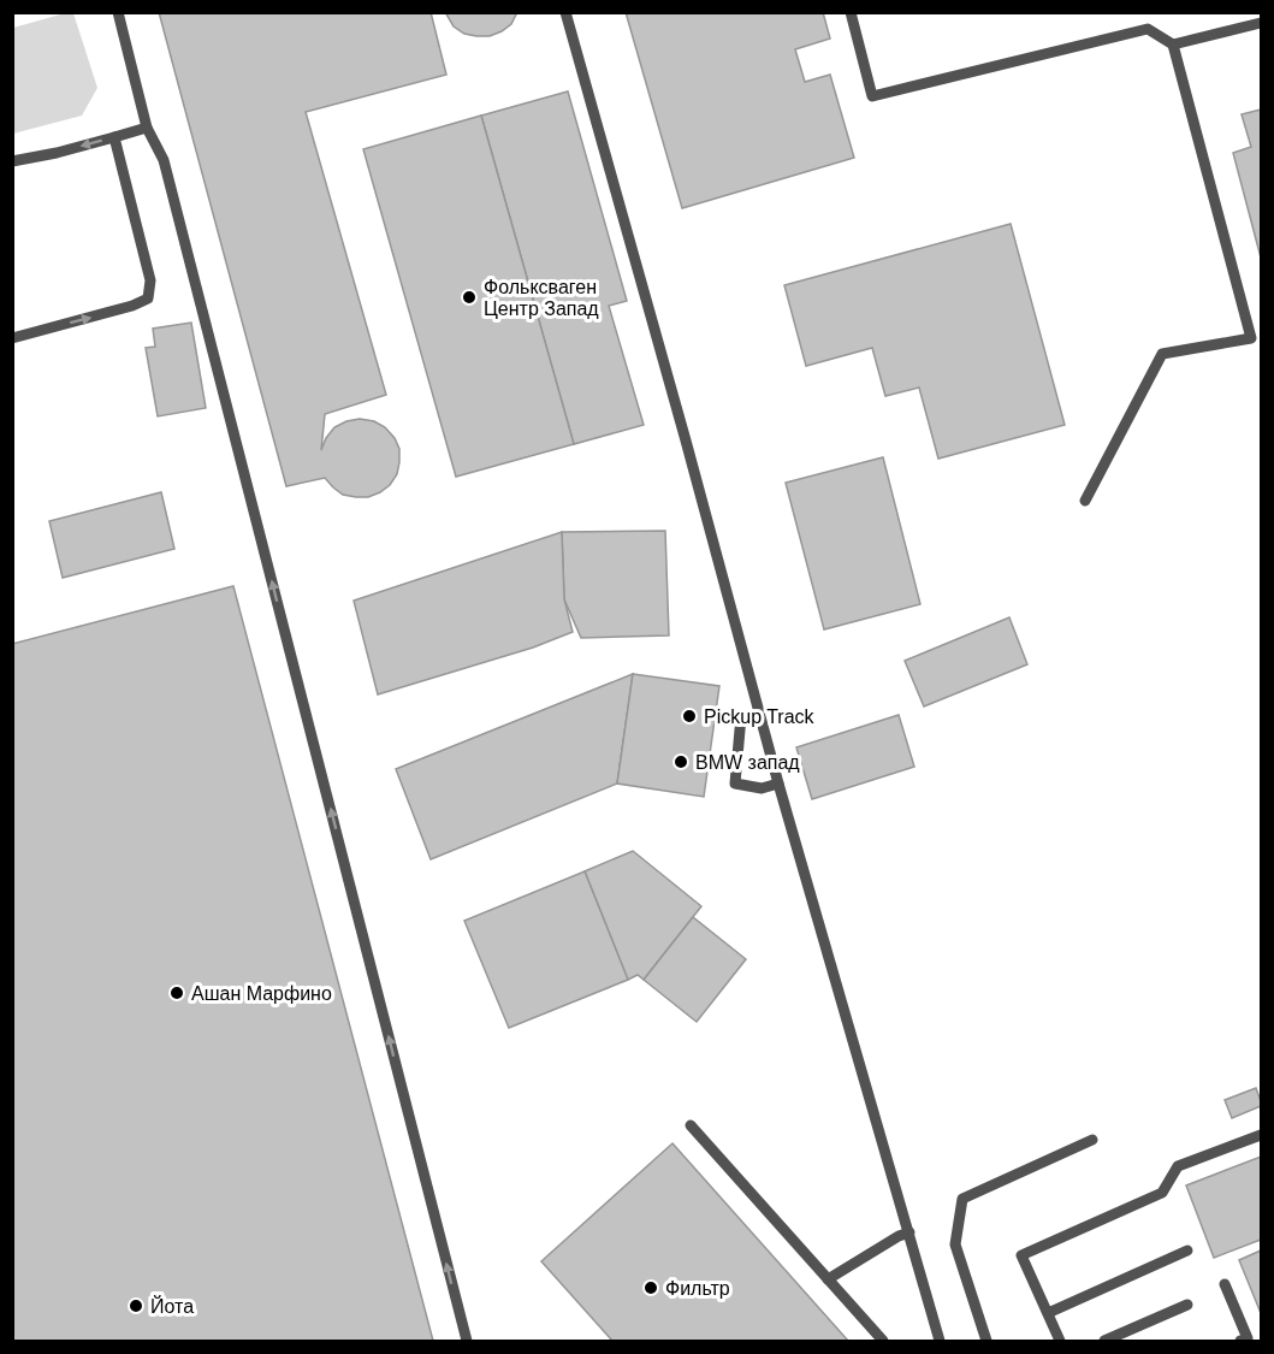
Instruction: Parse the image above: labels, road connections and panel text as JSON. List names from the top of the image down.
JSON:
{
  "places": [
    "Фольксваген Центр Запад",
    "Pickup Track",
    "BMW запад",
    "Ашан Марфино",
    "Фильтр",
    "Йота"
  ]
}
